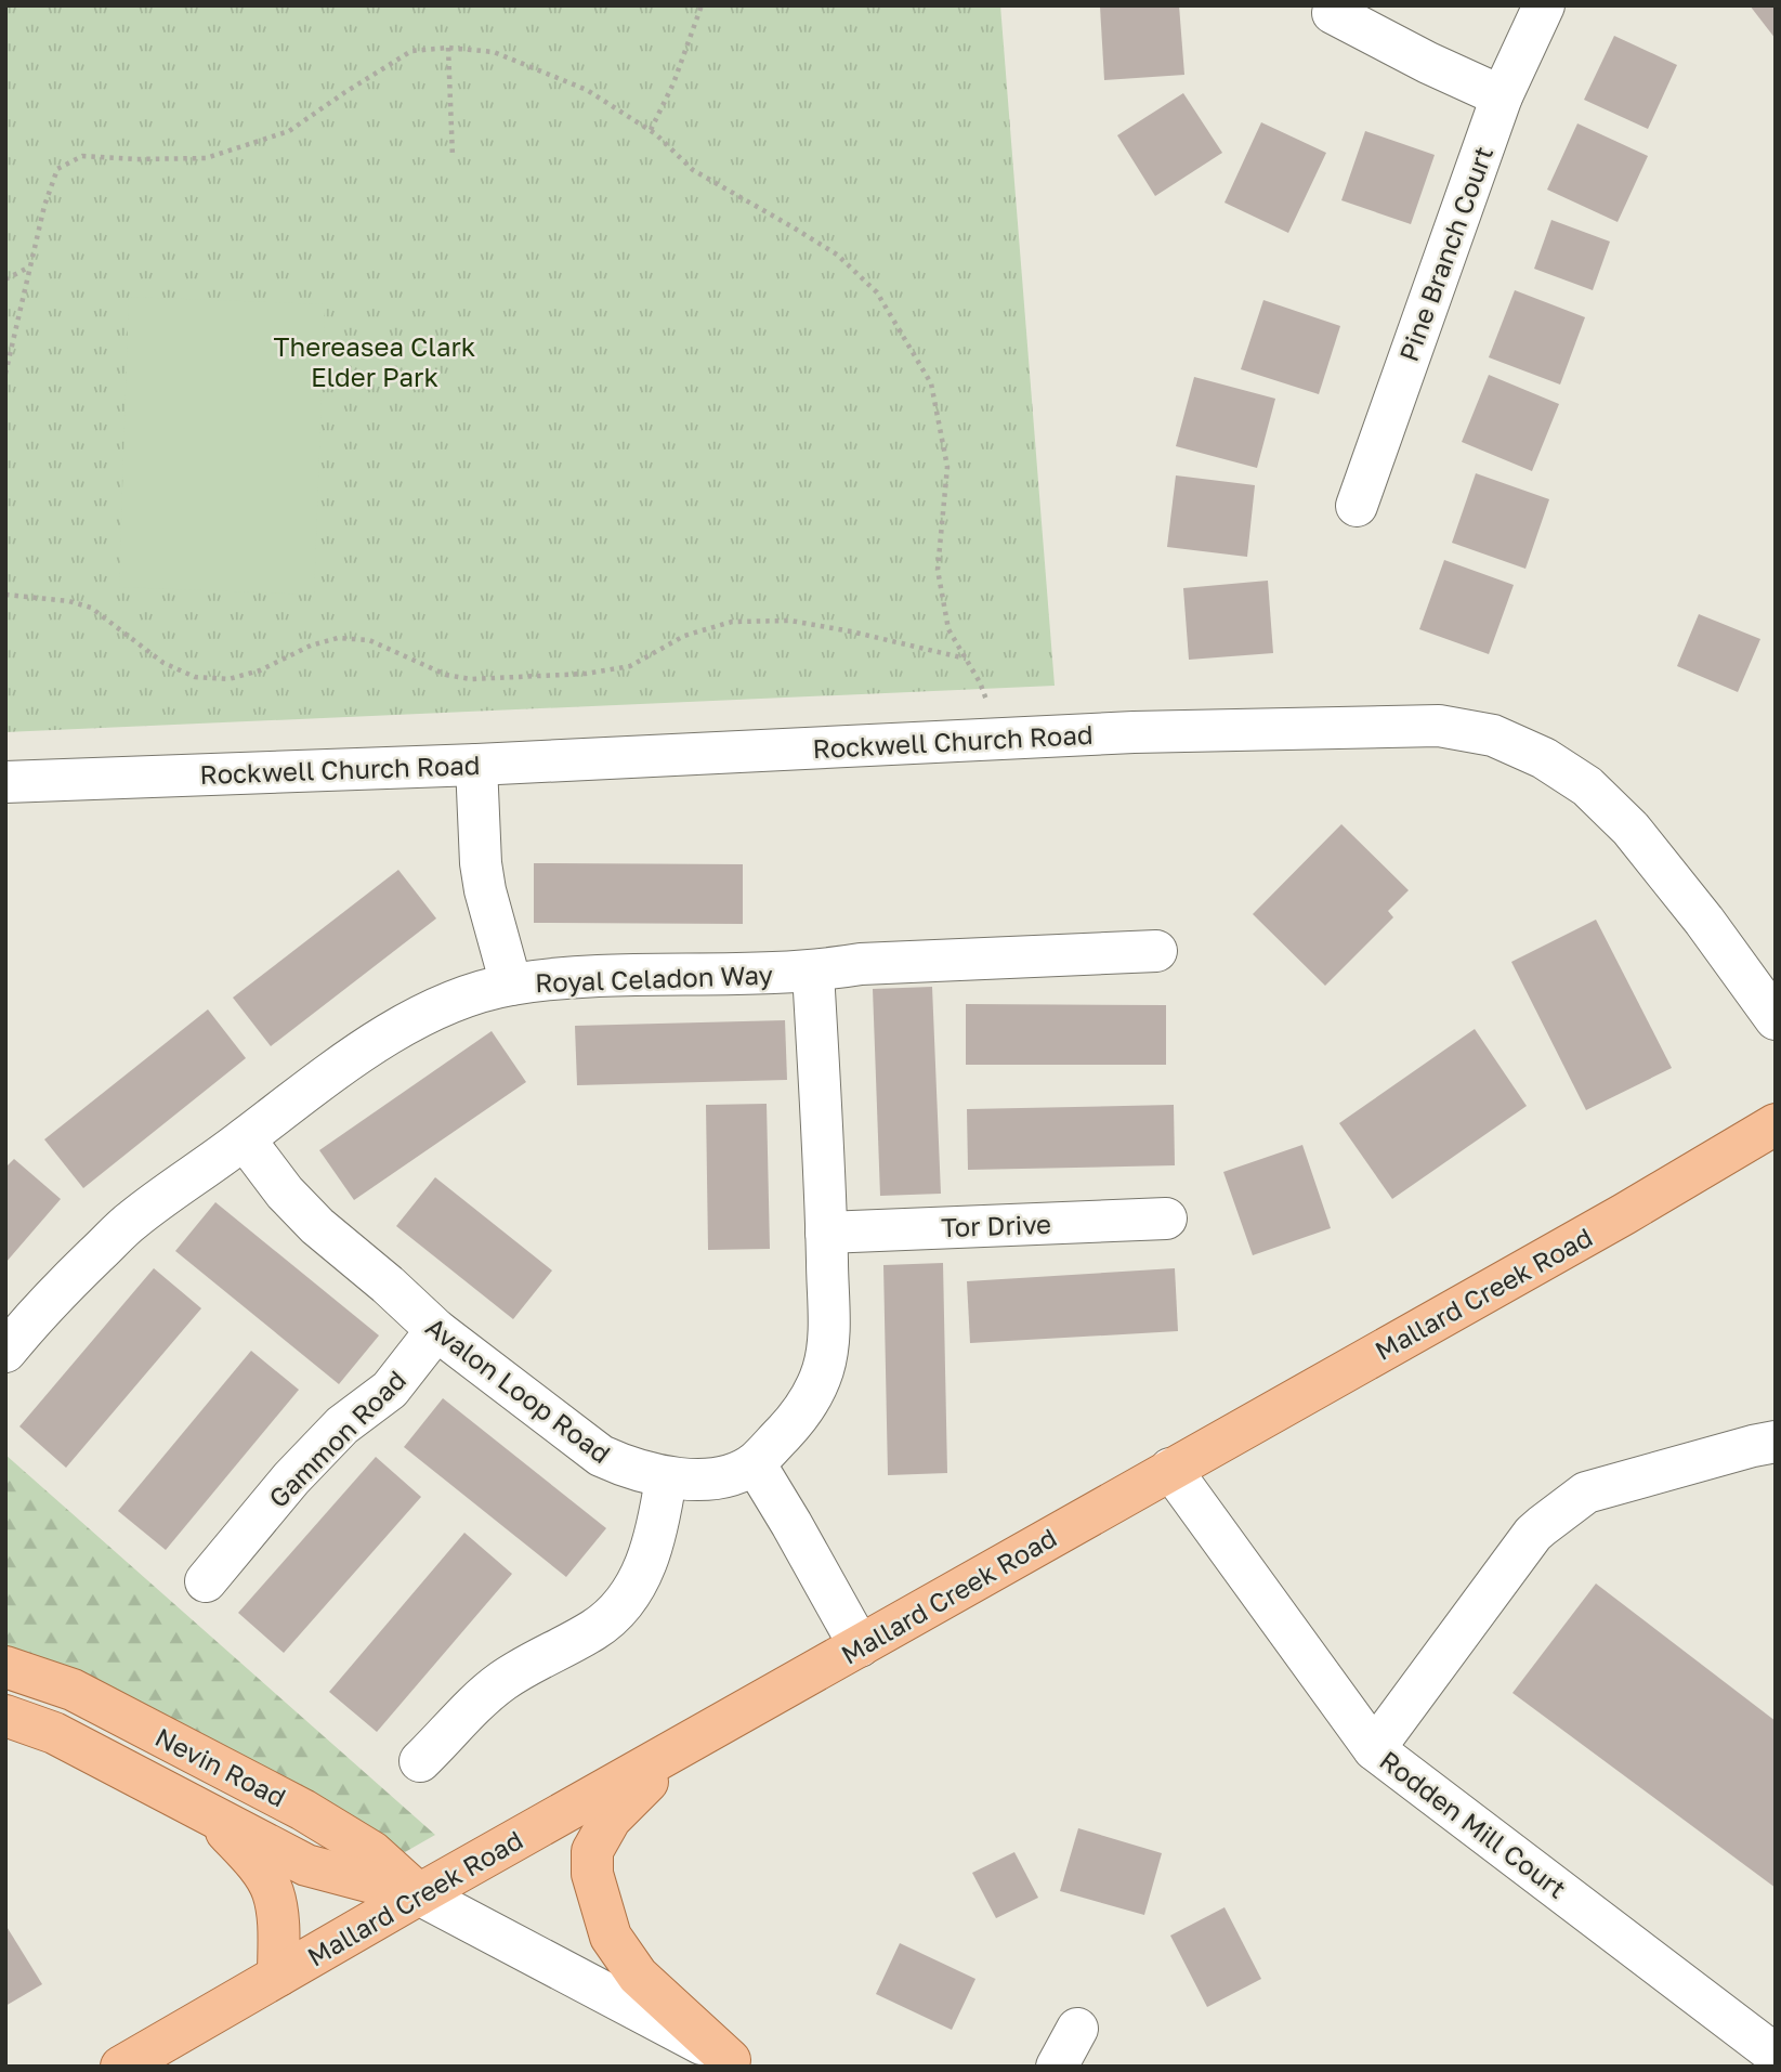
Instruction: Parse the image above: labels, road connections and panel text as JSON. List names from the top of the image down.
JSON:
{
  "streets": {
    "main road": ["Mallard Creek Road", "Nevin Road"],
    "street": [
      "Pine Branch Court",
      "Rockwell Church Road",
      "Royal Celadon Way",
      "Tor Drive",
      "Avalon Loop Road",
      "Gammon Road",
      "Rodden Mill Court"
    ]
  },
  "crossings": [
    ["Royal Celadon Way", "Avalon Loop Road"],
    ["Tor Drive", "Avalon Loop Road"],
    ["Mallard Creek Road", "Nevin Road"],
    ["Mallard Creek Road", "Rodden Mill Court"],
    ["Avalon Loop Road", "Gammon Road"]
  ],
  "parks": ["Thereasea Clark Elder Park"]
}
